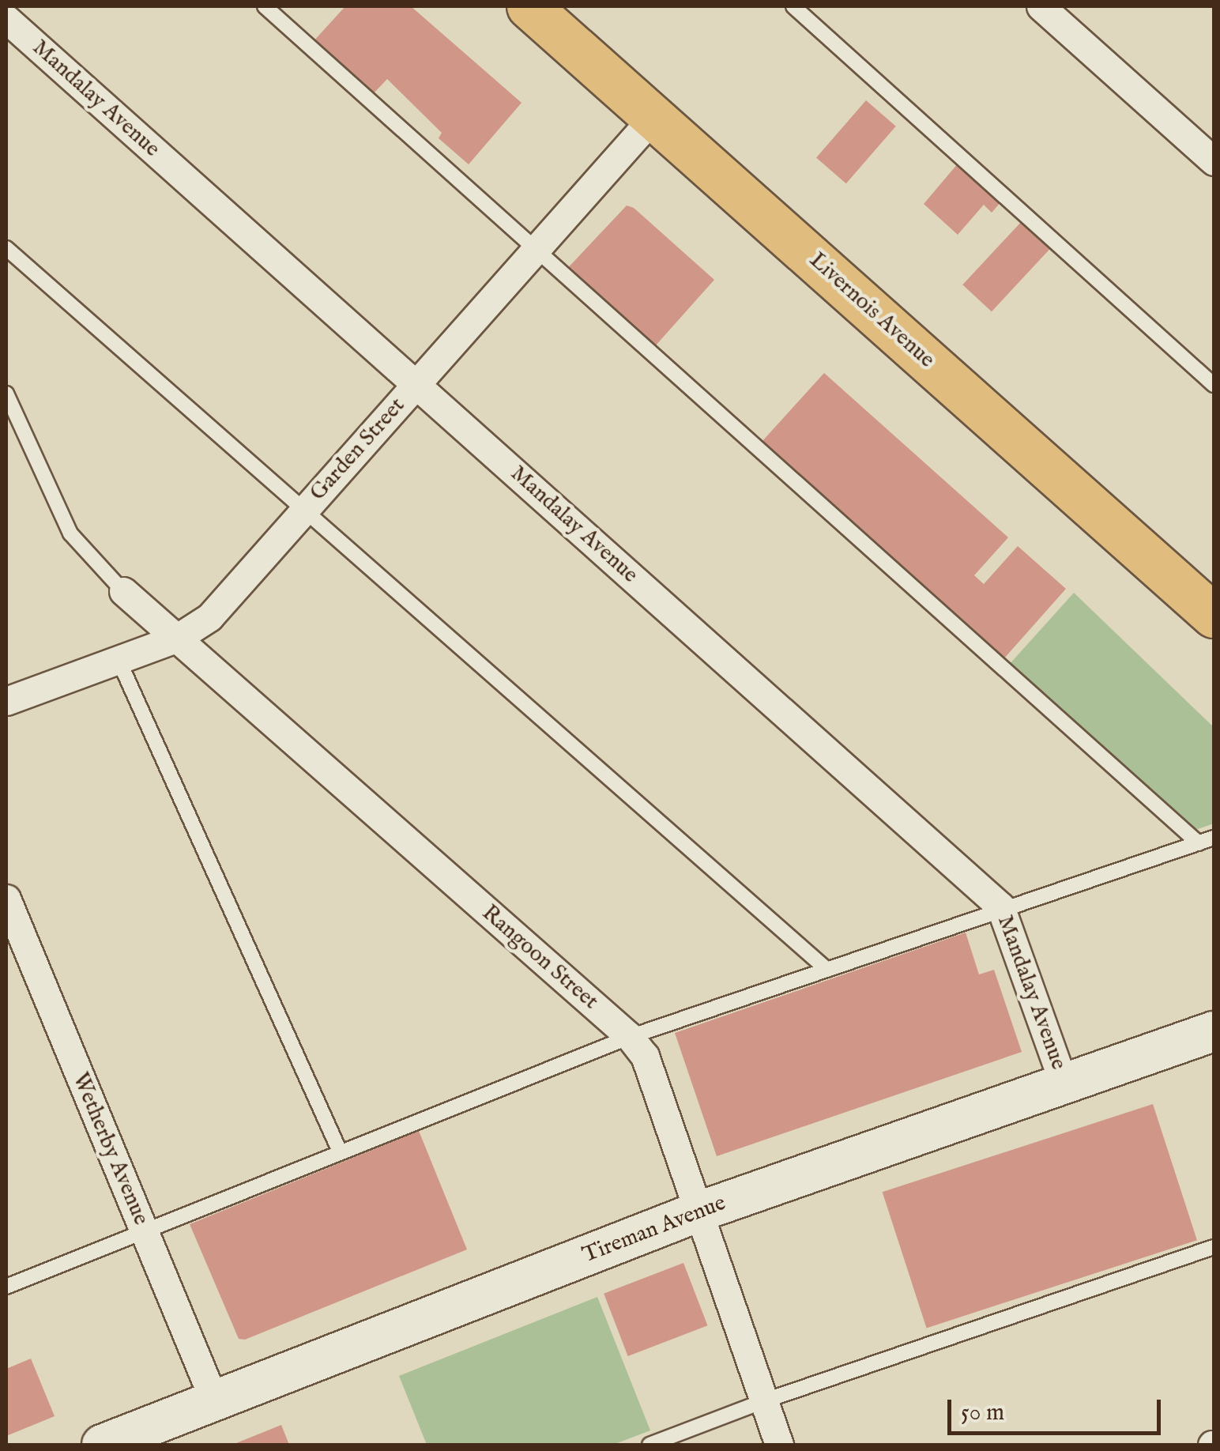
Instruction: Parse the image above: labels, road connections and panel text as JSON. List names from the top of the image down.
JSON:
{
  "streets": {
    "main road": ["Livernois Avenue"],
    "street": [
      "Mandalay Avenue",
      "Garden Street",
      "Rangoon Street",
      "Wetherby Avenue",
      "Tireman Avenue"
    ]
  },
  "crossings": [
    ["Mandalay Avenue", "Garden Street"],
    ["Mandalay Avenue", "Tireman Avenue"],
    ["Livernois Avenue", "Garden Street"],
    ["Garden Street", "Rangoon Street"],
    ["Rangoon Street", "Tireman Avenue"],
    ["Wetherby Avenue", "Tireman Avenue"]
  ],
  "scale_bar": "50 m"
}
